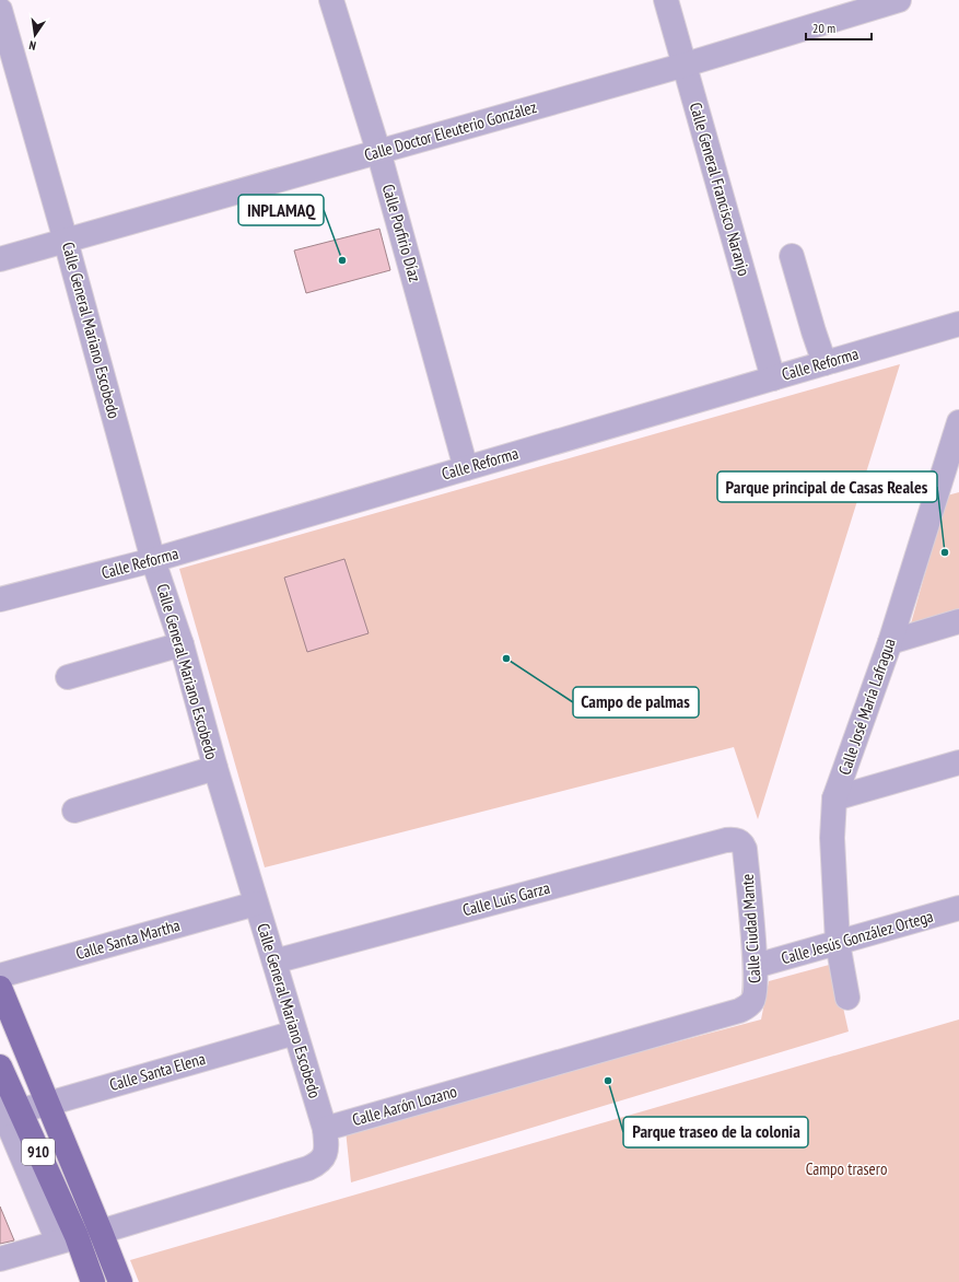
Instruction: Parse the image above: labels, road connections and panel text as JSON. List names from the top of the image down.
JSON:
{
  "streets": {
    "main road": ["910"],
    "street": [
      "Calle Doctor Eleuterio González",
      "Calle General Francisco Naranjo",
      "Calle Porfirio Díaz",
      "Calle General Mariano Escobedo",
      "Calle Reforma",
      "Calle José María Lafragua",
      "Calle Luis Garza",
      "Calle Ciudad Mante",
      "Calle Jesús González Ortega",
      "Calle Santa Martha",
      "Calle Santa Elena",
      "Calle Aarón Lozano"
    ]
  },
  "crossings": [
    ["Calle Doctor Eleuterio González", "Calle General Francisco Naranjo"],
    ["Calle Doctor Eleuterio González", "Calle Porfirio Díaz"],
    ["Calle Doctor Eleuterio González", "Calle General Mariano Escobedo"],
    ["Calle General Francisco Naranjo", "Calle Reforma"],
    ["Calle Porfirio Díaz", "Calle Reforma"],
    ["Calle General Mariano Escobedo", "Calle Reforma"],
    ["Calle General Mariano Escobedo", "Calle Luis Garza"],
    ["Calle General Mariano Escobedo", "Calle Santa Martha"],
    ["Calle General Mariano Escobedo", "Calle Santa Elena"],
    ["Calle General Mariano Escobedo", "Calle Aarón Lozano"],
    ["Calle José María Lafragua", "Calle Jesús González Ortega"],
    ["Calle Luis Garza", "Calle Ciudad Mante"],
    ["Calle Ciudad Mante", "Calle Jesús González Ortega"],
    ["Calle Ciudad Mante", "Calle Aarón Lozano"],
    ["Calle Santa Elena", "910"]
  ],
  "parks": ["Campo trasero"],
  "places": [
    "INPLAMAQ",
    "Parque principal de Casas Reales",
    "Campo de palmas",
    "Parque traseo de la colonia"
  ],
  "scale_bar": "20 m",
  "north": "bottom"
}
